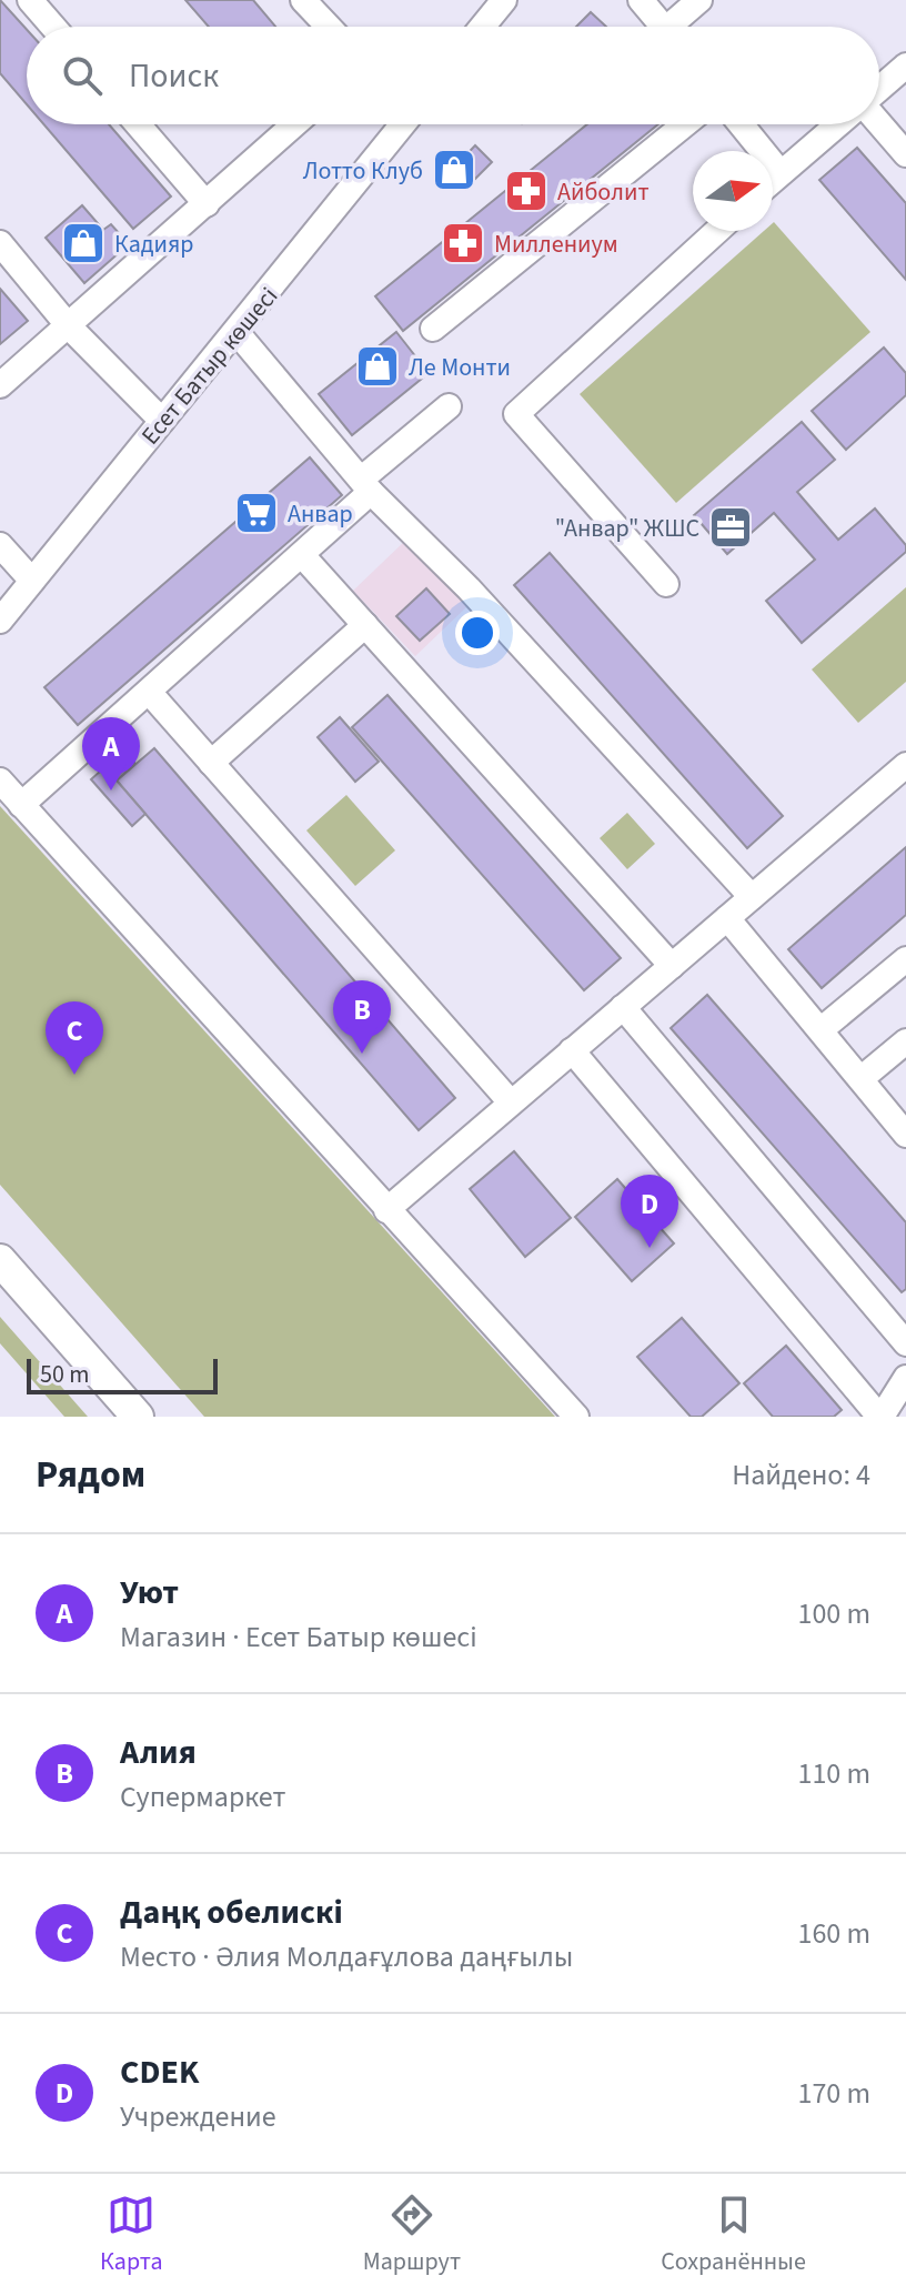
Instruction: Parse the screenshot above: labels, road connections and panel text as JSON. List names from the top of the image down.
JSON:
{
  "streets": {
    "street": ["Есет Батыр көшесі"]
  },
  "places": {
    "shop": ["Лотто Клуб", "Кадияр", "Ле Монти"],
    "pharmacy": ["Айболит", "Миллениум"],
    "supermarket": ["Анвар"],
    "office": ["\"Анвар\" ЖШС"]
  },
  "scale_bar": "50 m",
  "north": "right",
  "page": {
    "search": "Поиск",
    "pins": [
      "A",
      "B",
      "C",
      "D"
    ],
    "scale": "50 m",
    "heading": ["Рядом", "Найдено: 4"],
    "list": [
      {
        "mark": "A",
        "name": "Уют",
        "note": "Магазин · Есет Батыр көшесі",
        "value": "100 m"
      },
      {
        "mark": "B",
        "name": "Алия",
        "note": "Супермаркет",
        "value": "110 m"
      },
      {
        "mark": "C",
        "name": "Даңқ обелискі",
        "note": "Место · Әлия Молдағұлова даңғылы",
        "value": "160 m"
      },
      {
        "mark": "D",
        "name": "CDEK",
        "note": "Учреждение",
        "value": "170 m"
      }
    ],
    "nav": ["Карта", "Маршрут", "Сохранённые"]
  }
}
